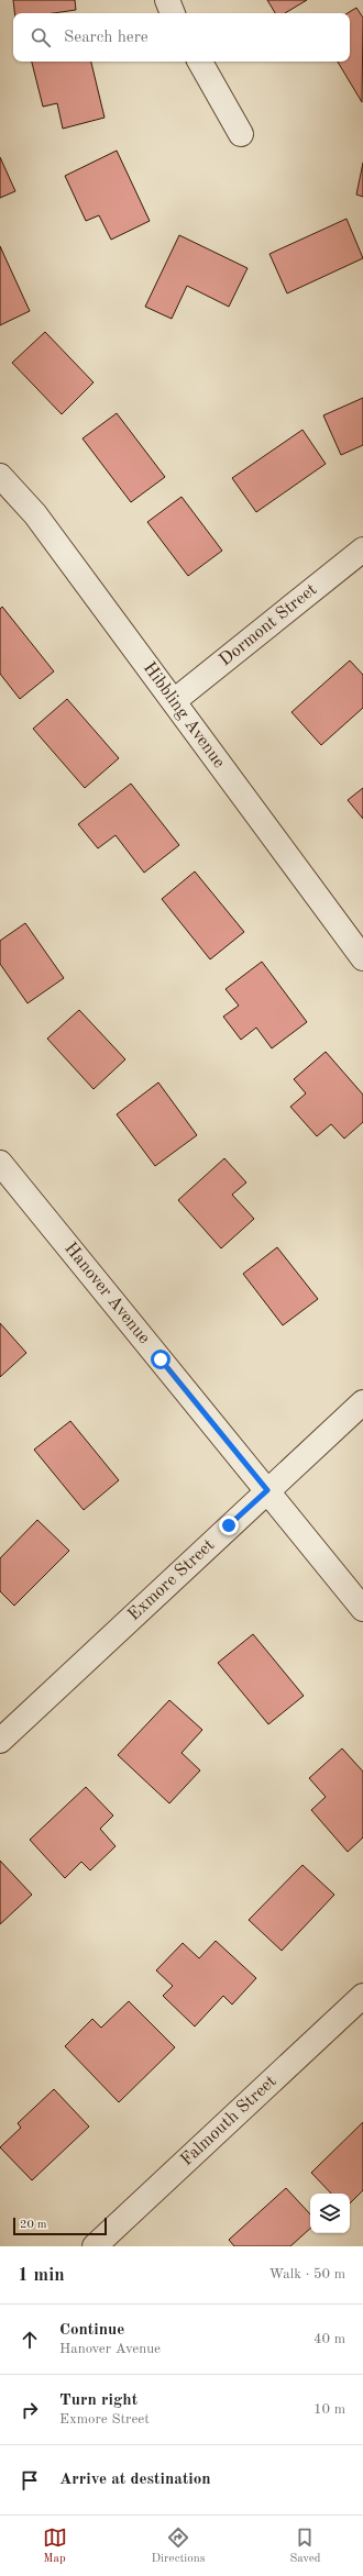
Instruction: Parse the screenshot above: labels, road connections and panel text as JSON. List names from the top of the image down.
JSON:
{
  "streets": {
    "street": [
      "Dormont Street",
      "Hibbling Avenue",
      "Hanover Avenue",
      "Exmore Street",
      "Falmouth Street"
    ]
  },
  "crossings": [
    ["Dormont Street", "Hibbling Avenue"],
    ["Hanover Avenue", "Exmore Street"]
  ],
  "scale_bar": "20 m",
  "page": {
    "search": "Search here",
    "scale": "20 m",
    "heading": ["1 min", "Walk · 50 m"],
    "list": [
      ["Continue", "Hanover Avenue", "40 m"],
      ["Turn right", "Exmore Street", "10 m"],
      "Arrive at destination"
    ],
    "nav": ["Map", "Directions", "Saved"]
  }
}
